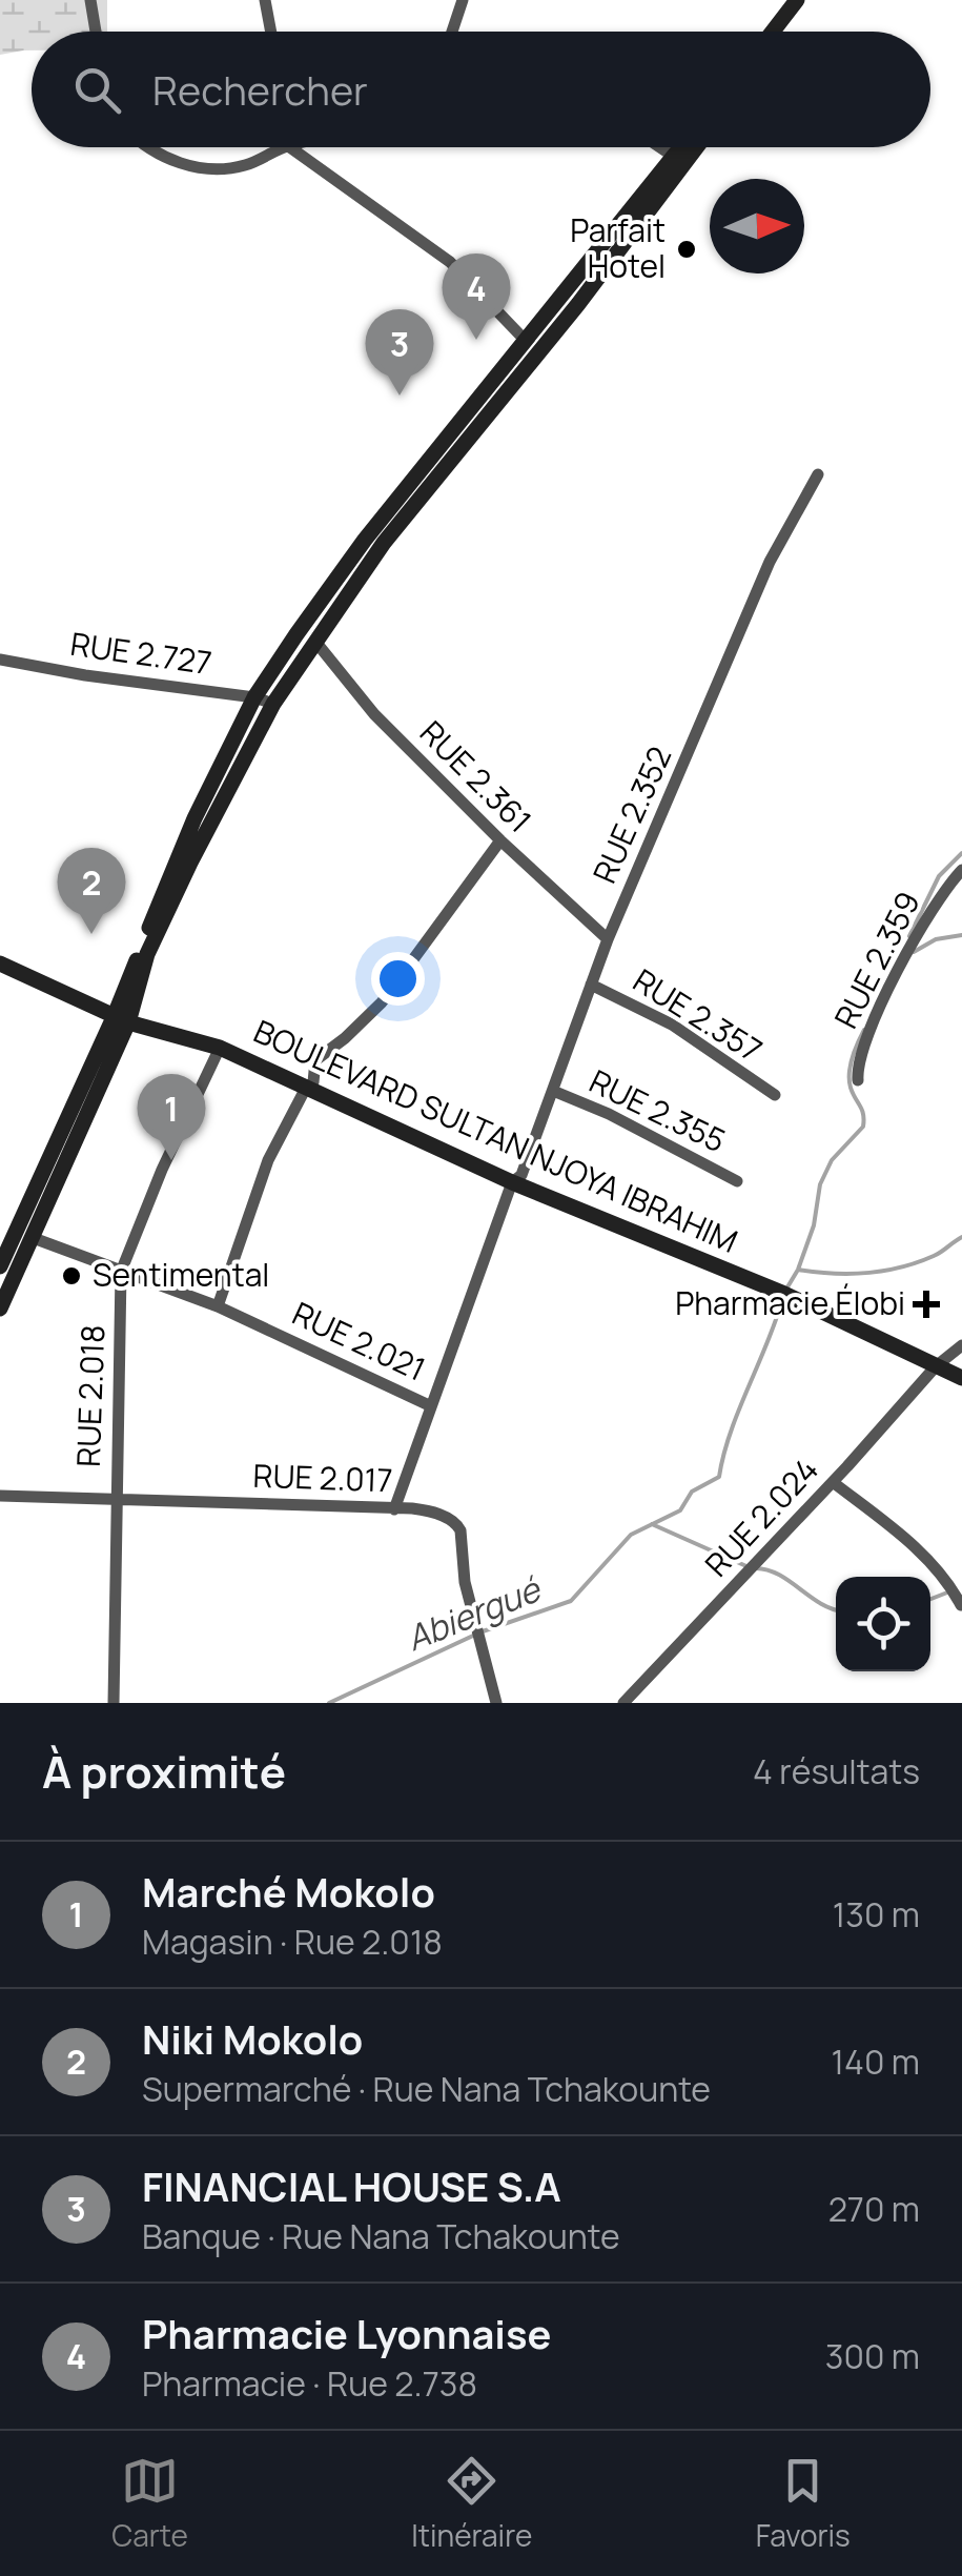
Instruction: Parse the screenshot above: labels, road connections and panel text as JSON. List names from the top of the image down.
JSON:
{
  "streets": {
    "main road": ["BOULEVARD SULTAN NJOYA IBRAHIM"],
    "street": [
      "RUE 2.727",
      "RUE 2.361",
      "RUE 2.352",
      "RUE 2.359",
      "RUE 2.357",
      "RUE 2.355",
      "RUE 2.021",
      "RUE 2.018",
      "RUE 2.017",
      "RUE 2.024"
    ]
  },
  "crossings": [
    ["RUE 2.361", "RUE 2.352"],
    ["RUE 2.352", "RUE 2.357"],
    ["RUE 2.352", "RUE 2.355"],
    ["RUE 2.352", "BOULEVARD SULTAN NJOYA IBRAHIM"],
    ["RUE 2.352", "RUE 2.021"],
    ["RUE 2.352", "RUE 2.017"],
    ["BOULEVARD SULTAN NJOYA IBRAHIM", "RUE 2.018"],
    ["BOULEVARD SULTAN NJOYA IBRAHIM", "RUE 2.024"],
    ["RUE 2.021", "RUE 2.018"],
    ["RUE 2.018", "RUE 2.017"]
  ],
  "water": ["Abiergué"],
  "places": {
    "other": ["Parfait Hotel", "Sentimental"],
    "health": ["Pharmacie Élobi"]
  },
  "north": "right",
  "page": {
    "search": "Rechercher",
    "pins": [
      "4",
      "3",
      "2",
      "1"
    ],
    "heading": ["À proximité", "4 résultats"],
    "list": [
      {
        "mark": "1",
        "name": "Marché Mokolo",
        "note": "Magasin · Rue 2.018",
        "value": "130 m"
      },
      {
        "mark": "2",
        "name": "Niki Mokolo",
        "note": "Supermarché · Rue Nana Tchakounte",
        "value": "140 m"
      },
      {
        "mark": "3",
        "name": "FINANCIAL HOUSE S.A",
        "note": "Banque · Rue Nana Tchakounte",
        "value": "270 m"
      },
      {
        "mark": "4",
        "name": "Pharmacie Lyonnaise",
        "note": "Pharmacie · Rue 2.738",
        "value": "300 m"
      }
    ],
    "nav": ["Carte", "Itinéraire", "Favoris"]
  }
}
